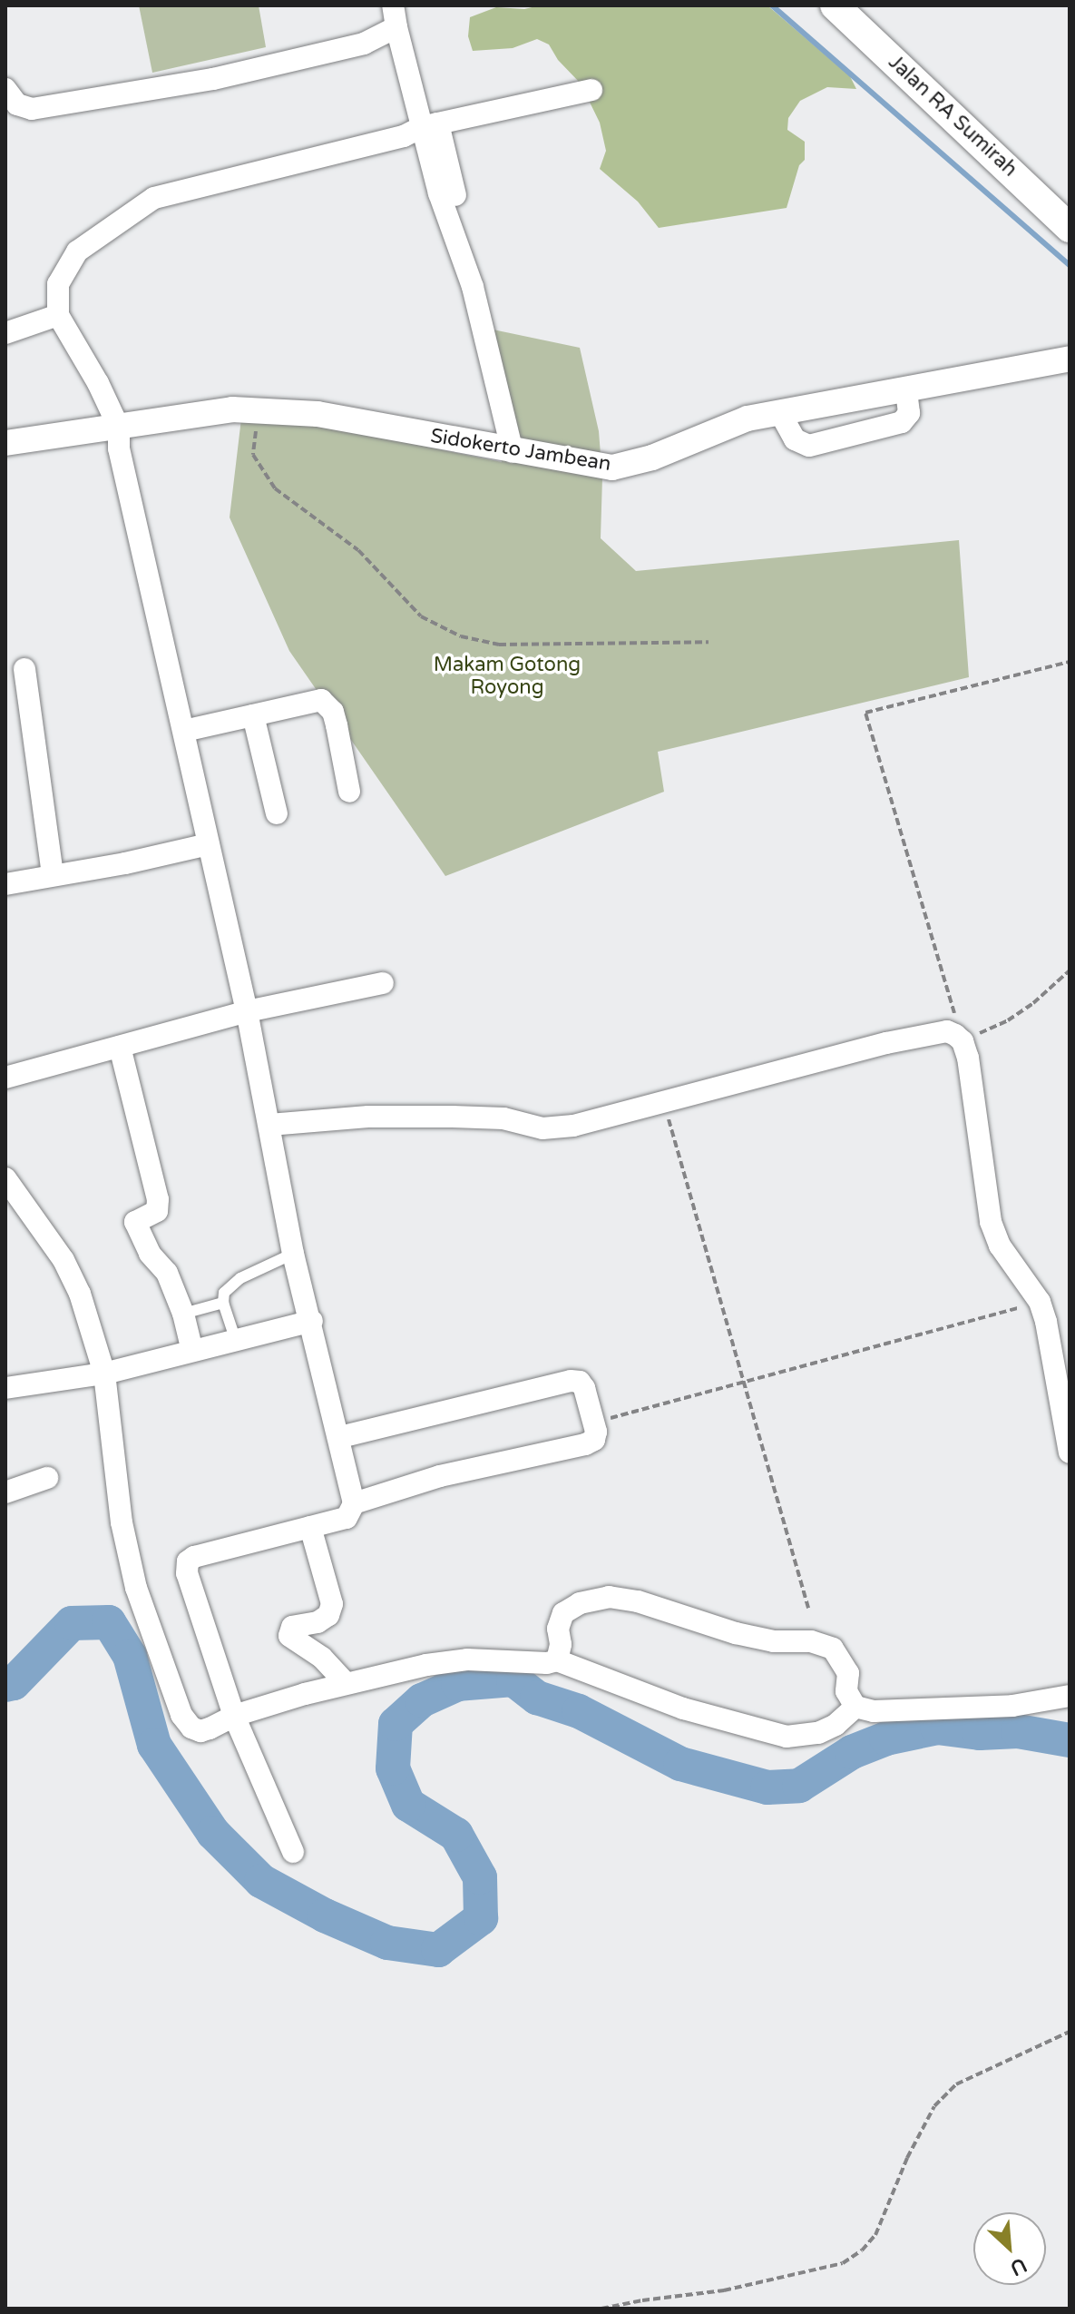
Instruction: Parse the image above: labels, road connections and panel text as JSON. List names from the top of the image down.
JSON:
{
  "streets": {
    "main road": ["Jalan RA Sumirah"],
    "street": ["Sidokerto Jambean"]
  },
  "parks": ["Makam Gotong Royong"],
  "north": "bottom right"
}
